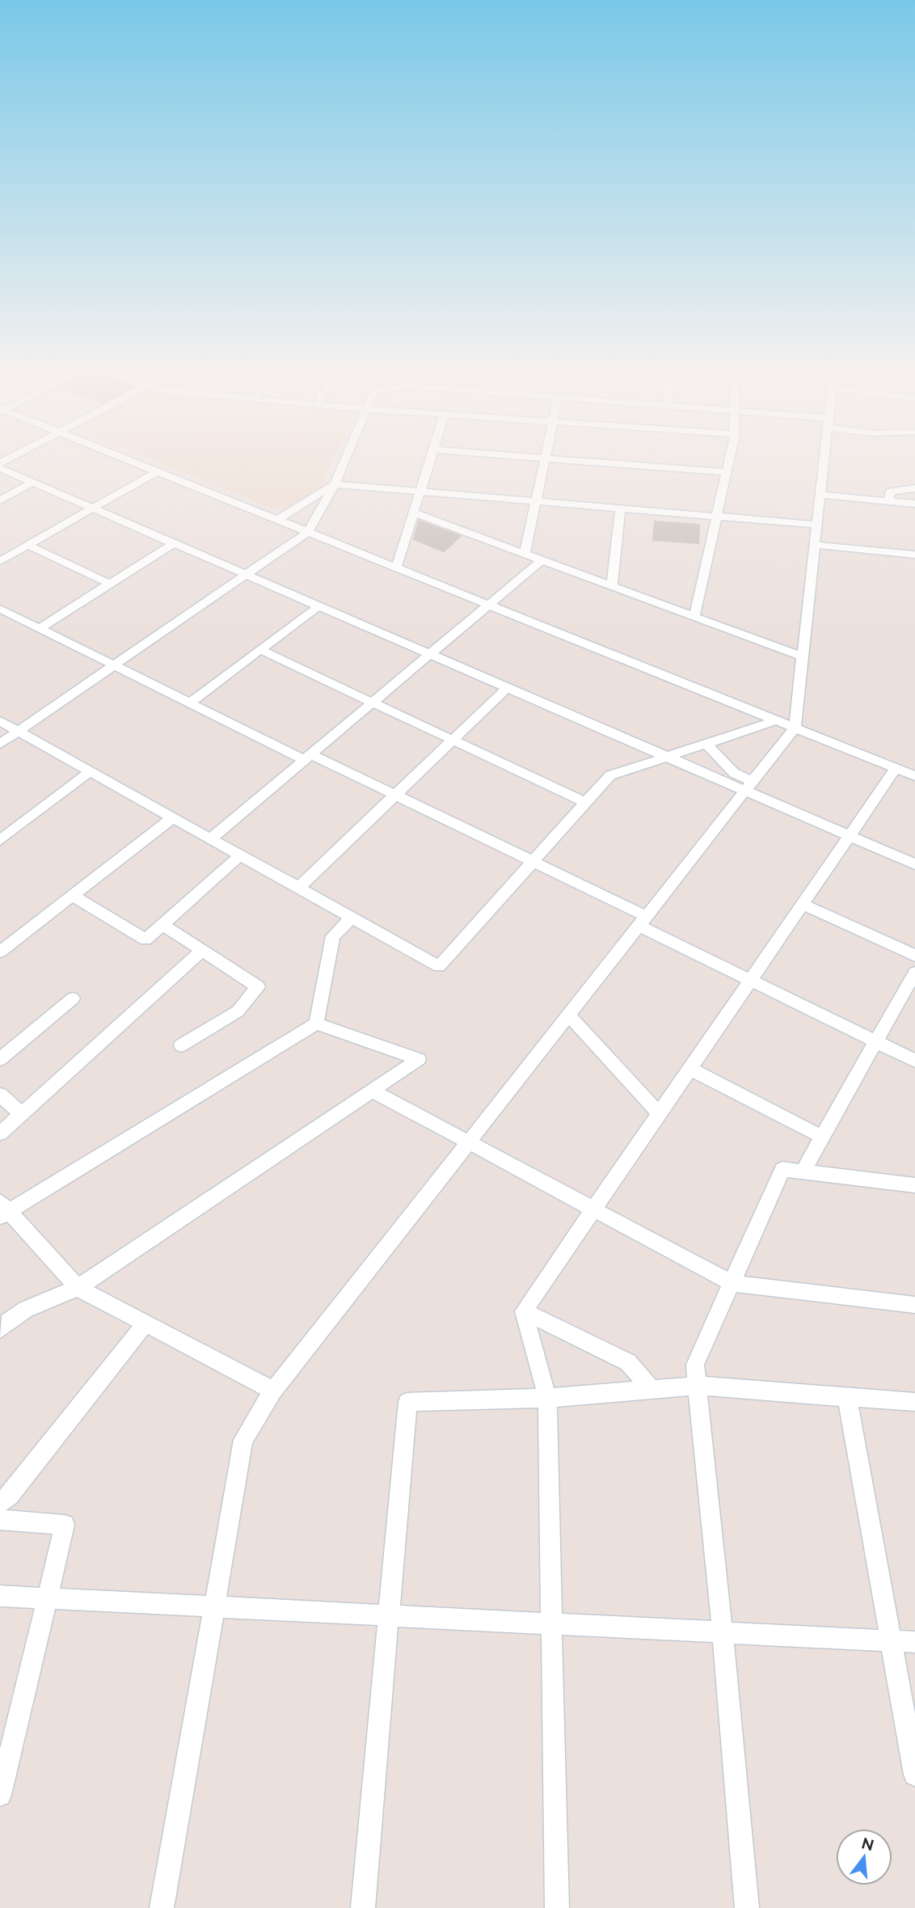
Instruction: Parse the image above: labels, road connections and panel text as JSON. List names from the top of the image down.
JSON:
{
  "north": "top"
}
